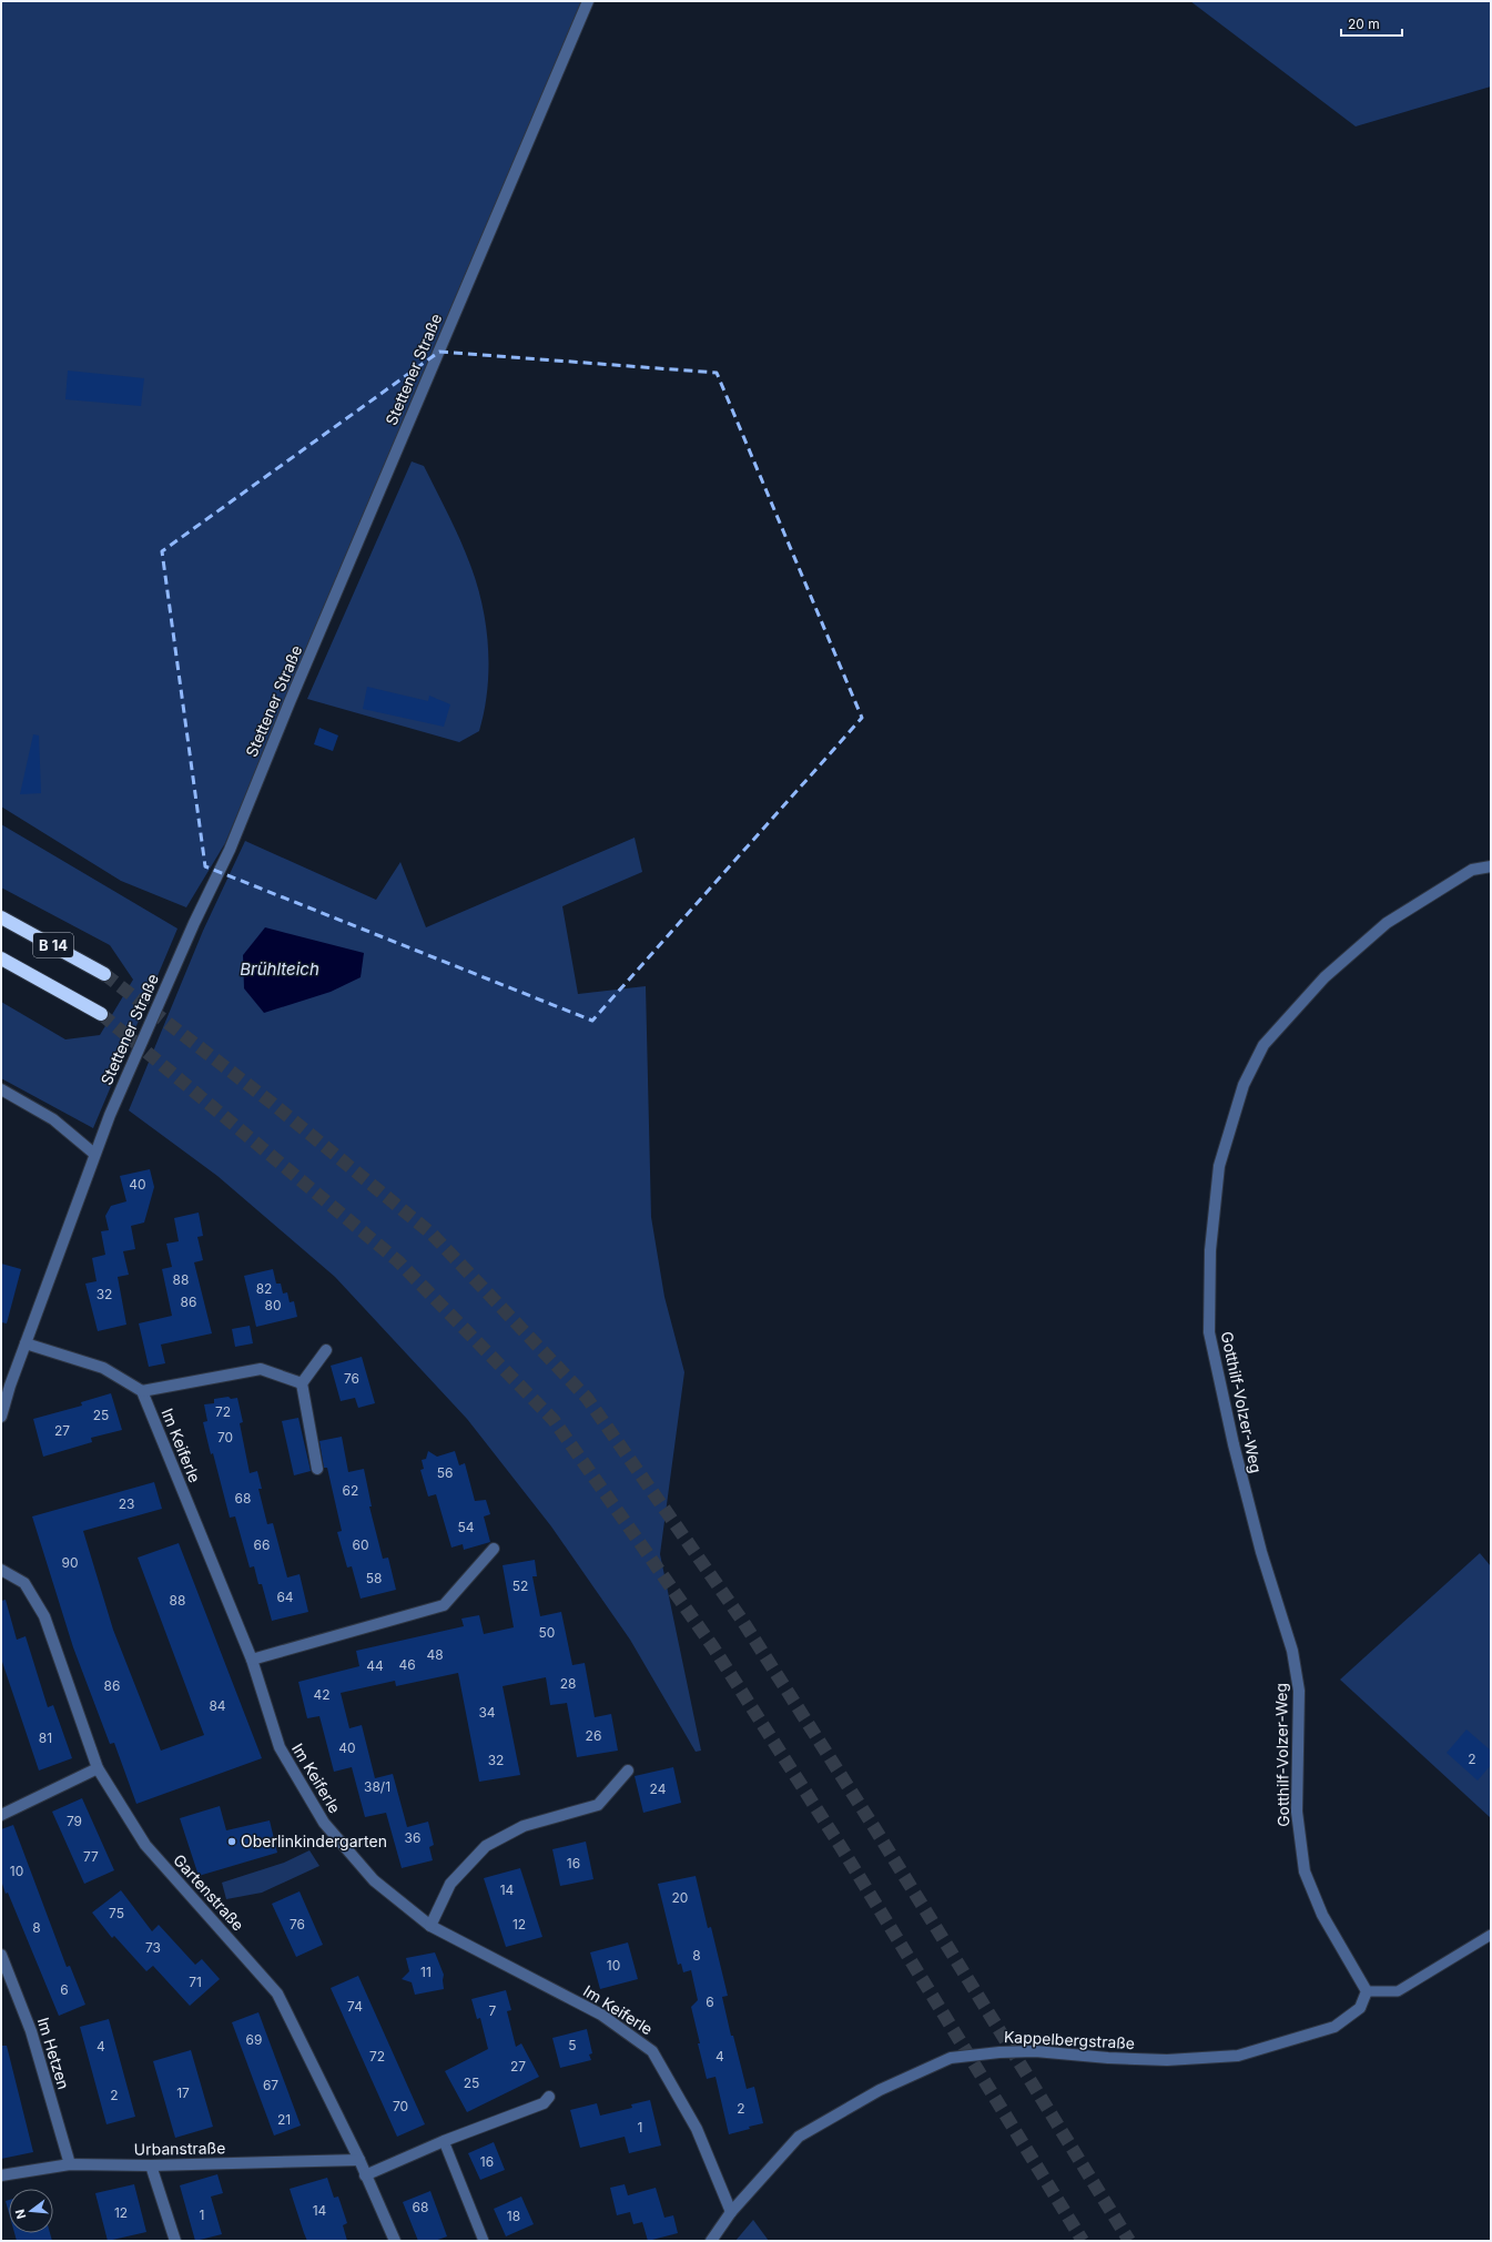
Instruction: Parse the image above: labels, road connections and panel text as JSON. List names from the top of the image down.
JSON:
{
  "streets": {
    "highway": ["B 14"],
    "street": [
      "Stettener Straße",
      "Gotthilf-Volzer-Weg",
      "Im Keiferle",
      "Gartenstraße",
      "Kappelbergstraße",
      "Im Hetzen",
      "Urbanstraße"
    ]
  },
  "crossings": [
    ["Gotthilf-Volzer-Weg", "Kappelbergstraße"],
    ["Im Keiferle", "Kappelbergstraße"],
    ["Gartenstraße", "Urbanstraße"],
    ["Im Hetzen", "Urbanstraße"]
  ],
  "water": ["Brühlteich"],
  "places": ["Oberlinkindergarten"],
  "house_numbers": [
    "40",
    "88",
    "82",
    "32",
    "86",
    "80",
    "76",
    "72",
    "25",
    "27",
    "70",
    "56",
    "62",
    "68",
    "23",
    "54",
    "66",
    "60",
    "90",
    "58",
    "52",
    "64",
    "88",
    "50",
    "48",
    "46",
    "44",
    "28",
    "86",
    "42",
    "84",
    "34",
    "26",
    "81",
    "40",
    "2",
    "32",
    "38/1",
    "24",
    "79",
    "36",
    "77",
    "16",
    "10",
    "14",
    "20",
    "75",
    "76",
    "12",
    "8",
    "73",
    "8",
    "10",
    "11",
    "71",
    "6",
    "6",
    "74",
    "7",
    "69",
    "5",
    "4",
    "72",
    "4",
    "27",
    "25",
    "67",
    "17",
    "2",
    "70",
    "2",
    "21",
    "1",
    "16",
    "68",
    "14",
    "12",
    "1",
    "18"
  ],
  "scale_bar": "20 m",
  "north": "left"
}
